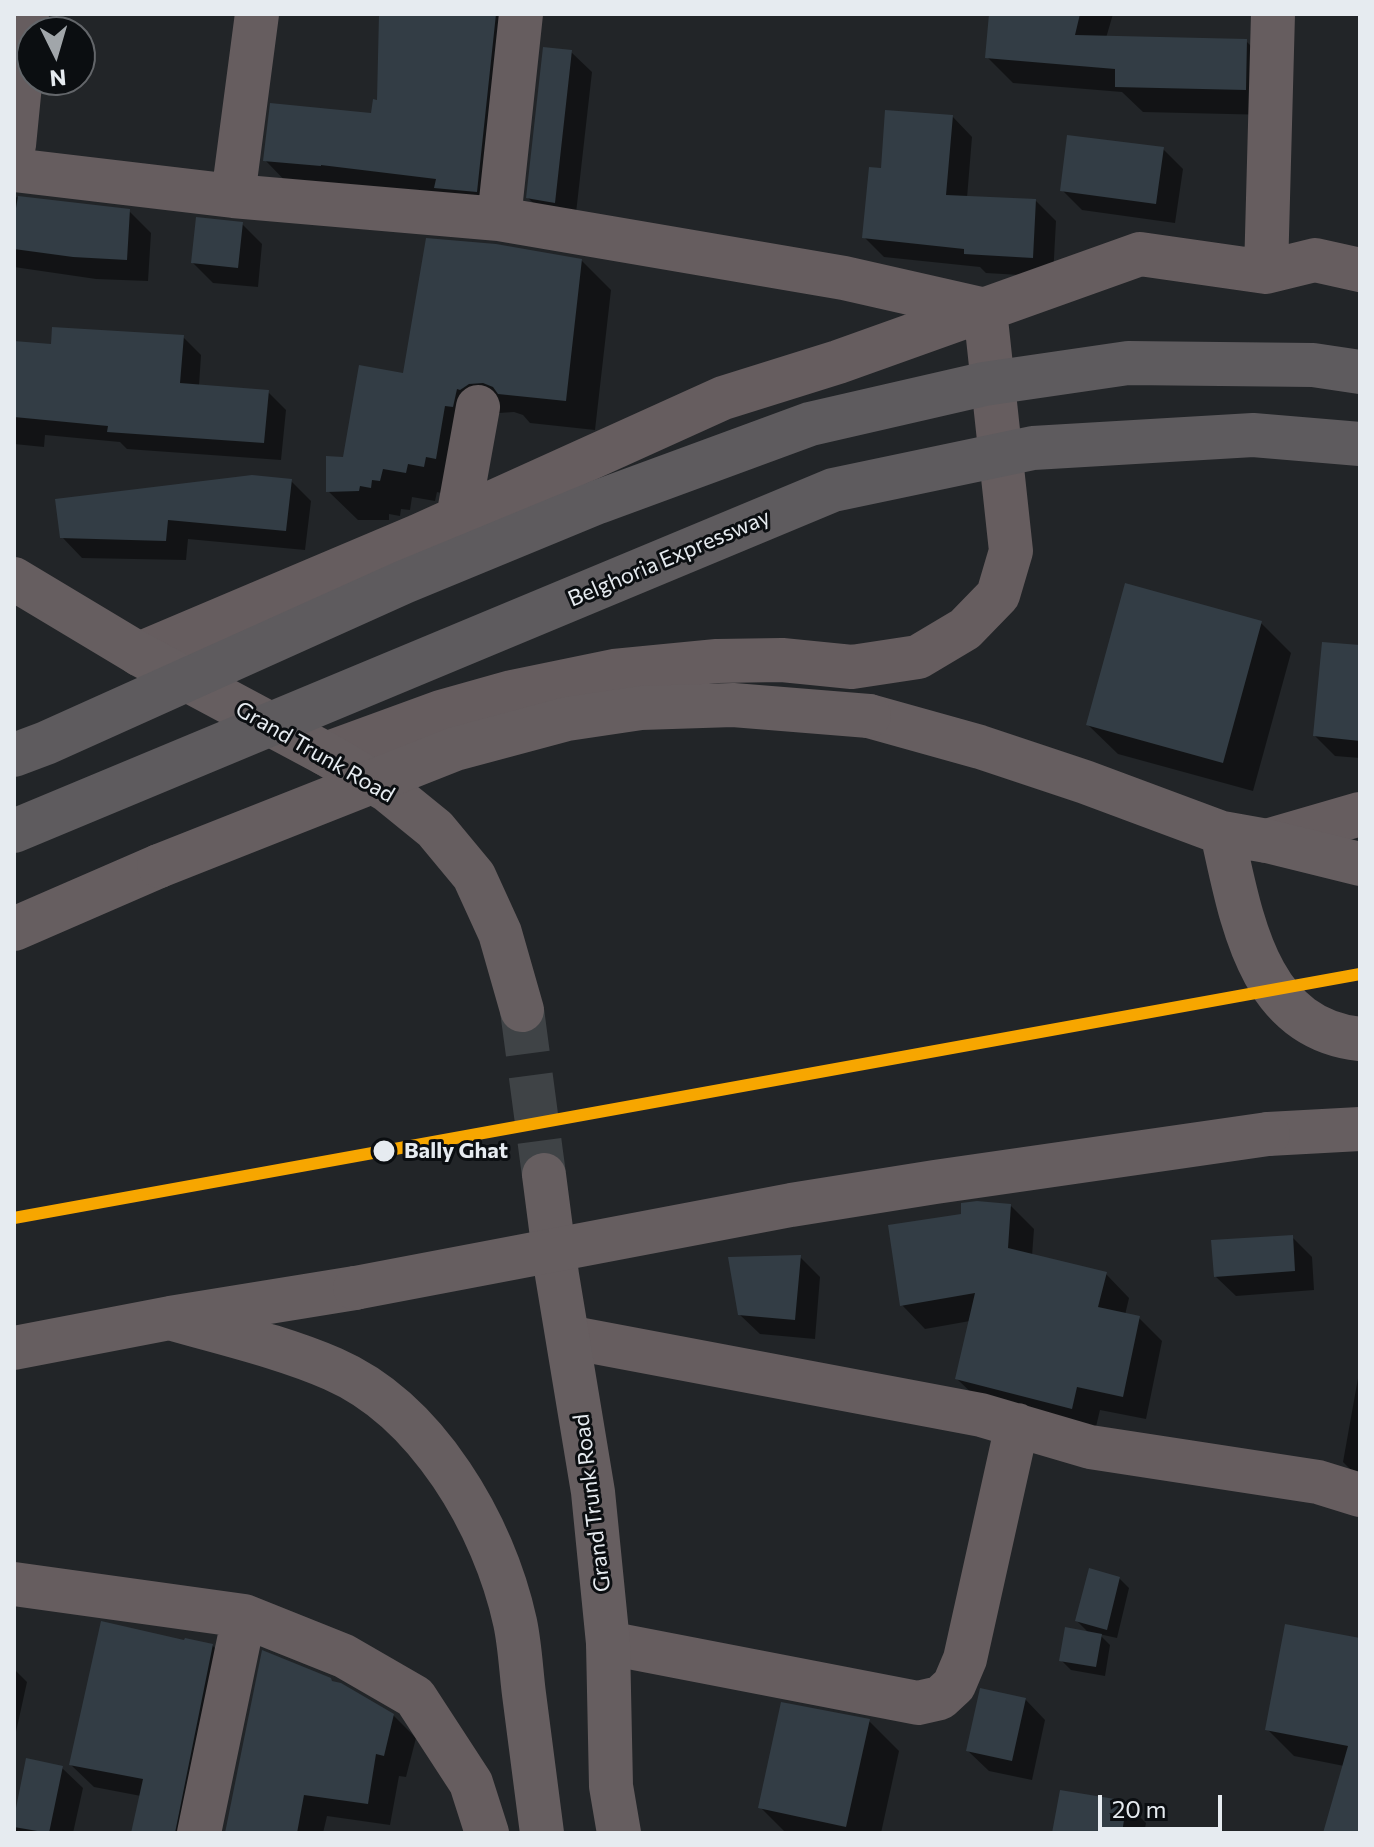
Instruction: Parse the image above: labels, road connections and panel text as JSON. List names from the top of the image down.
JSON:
{
  "streets": {
    "highway": ["Belghoria Expressway"],
    "main road": ["Grand Trunk Road"]
  },
  "places": ["Bally Ghat"],
  "scale_bar": "20 m",
  "north": "bottom"
}
